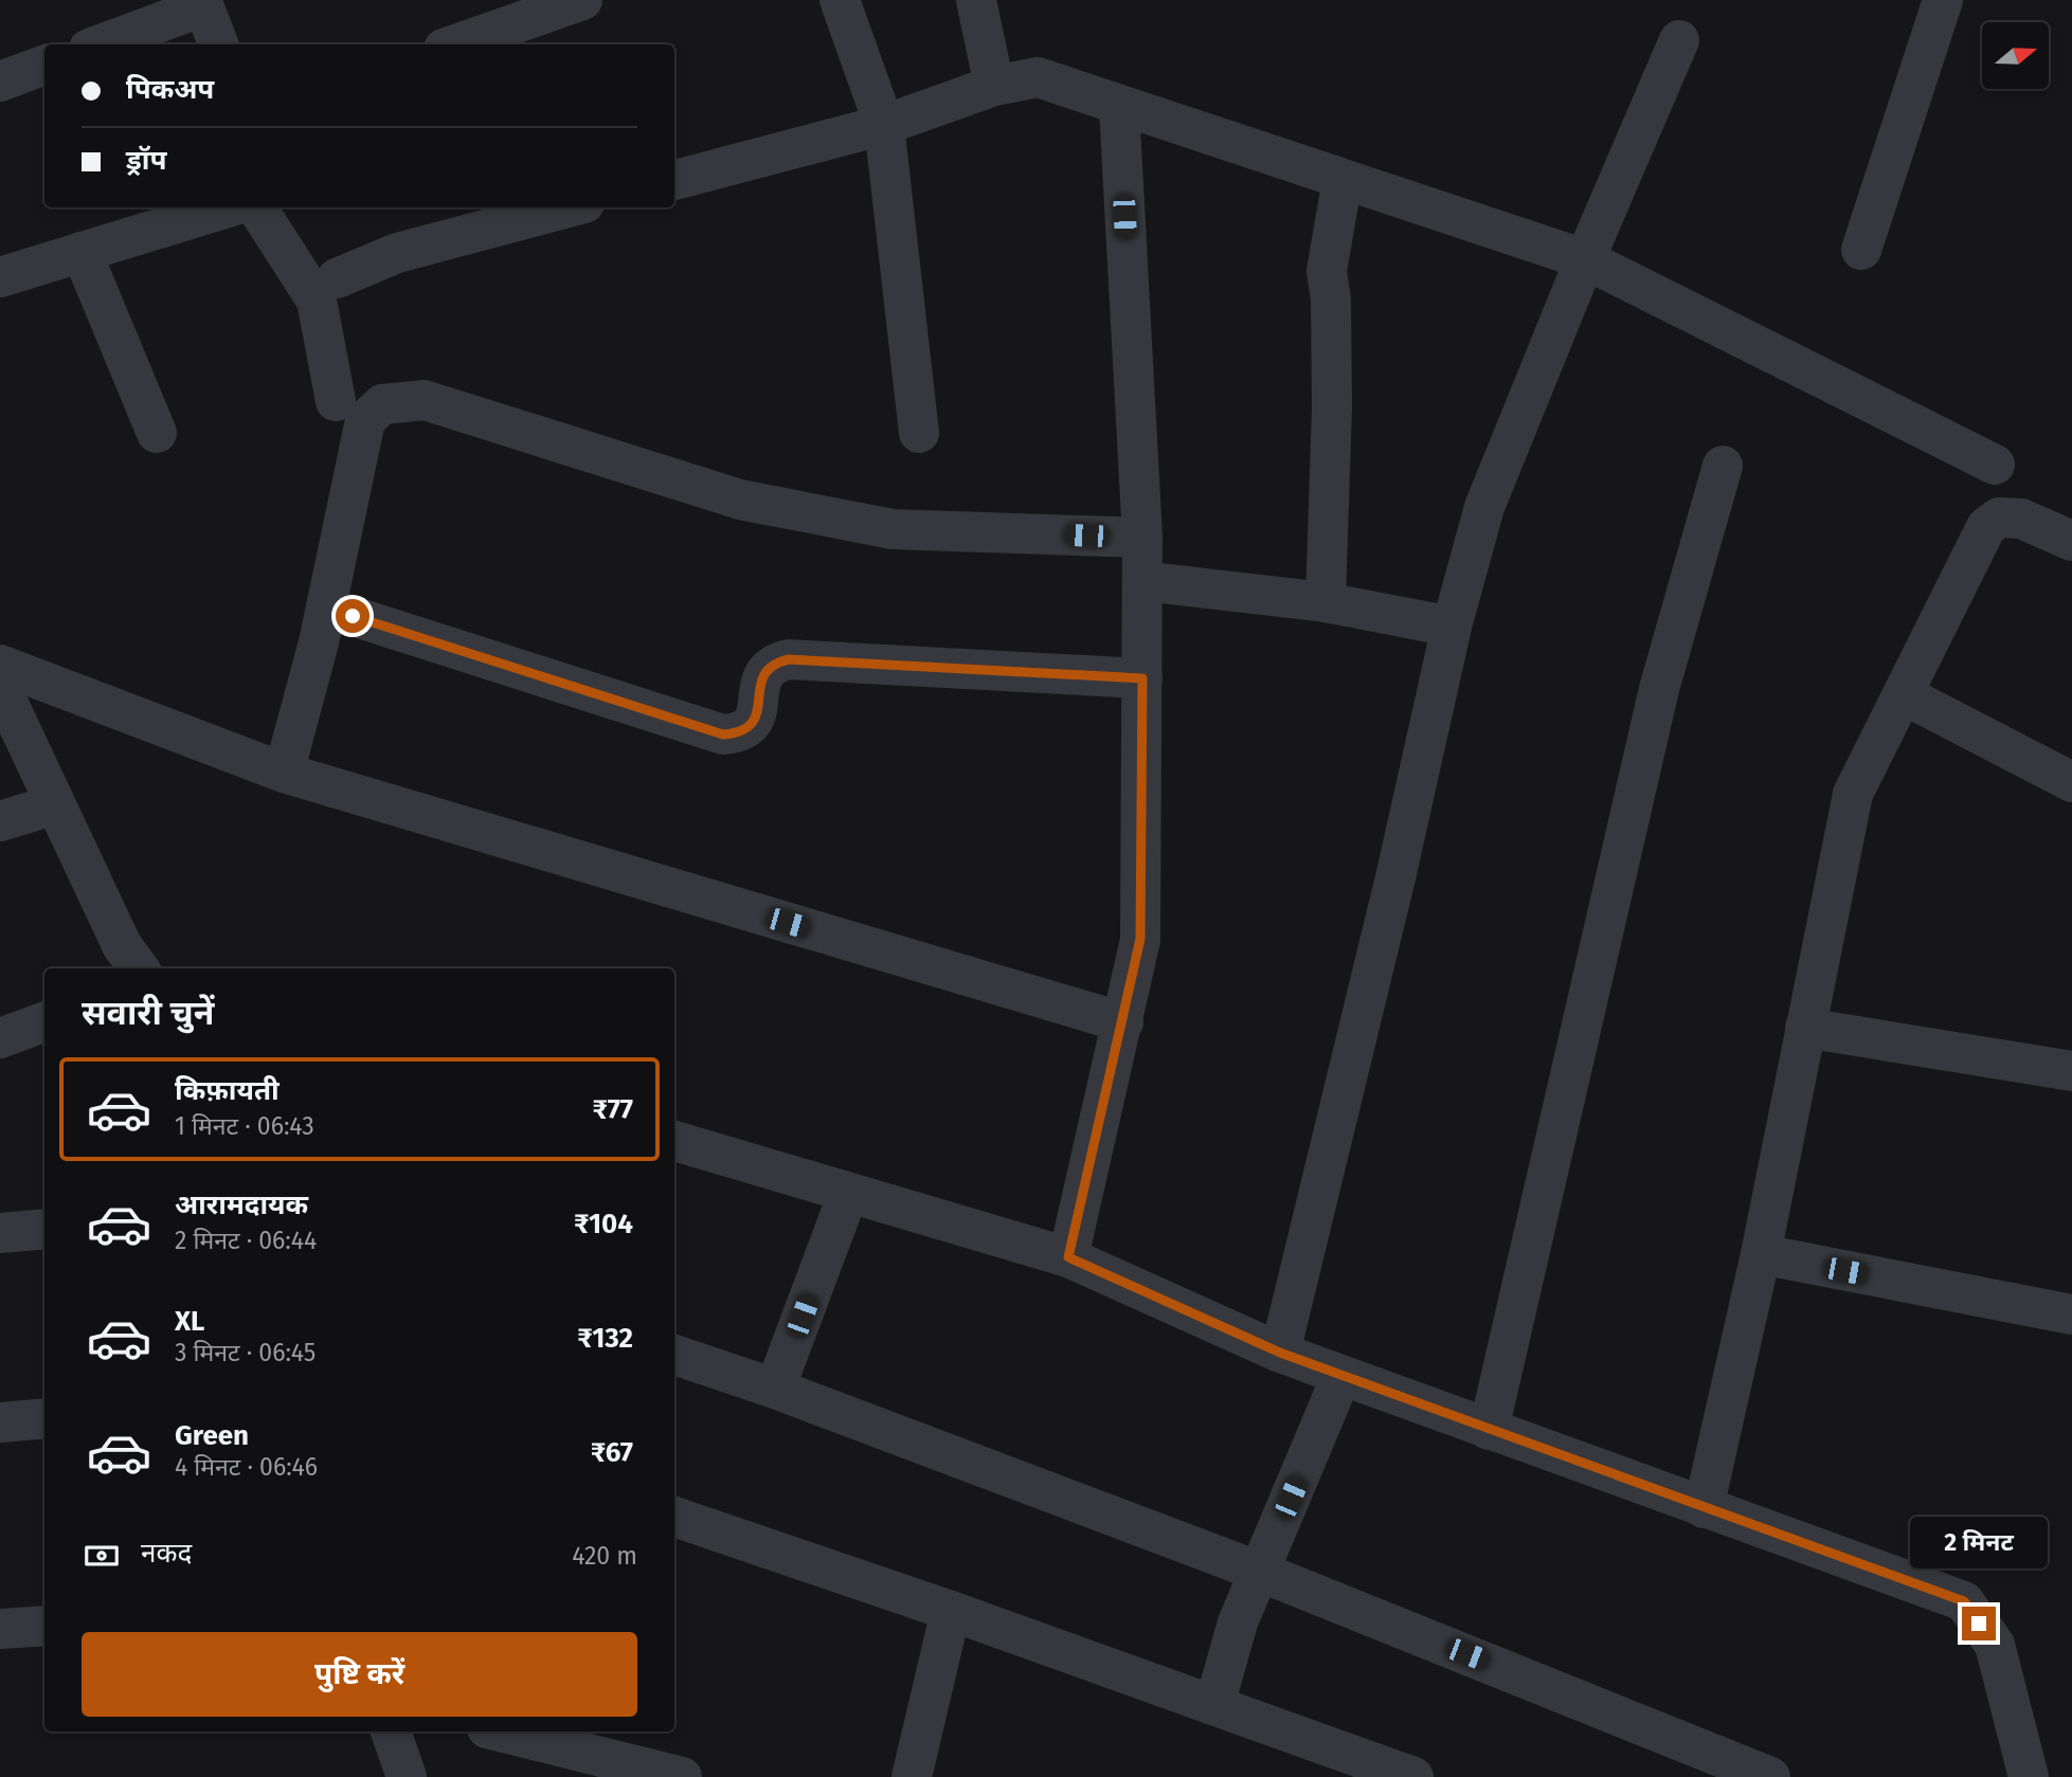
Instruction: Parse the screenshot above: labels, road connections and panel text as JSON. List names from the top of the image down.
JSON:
{
  "north": "right",
  "page": {
    "banner": ["पिकअप", "ड्रॉप"],
    "heading": "सवारी चुनें",
    "list": [
      {
        "name": "किफ़ायती",
        "note": "1 मिनट · 06:43",
        "value": "₹77"
      },
      {
        "name": "आरामदायक",
        "note": "2 मिनट · 06:44",
        "value": "₹104"
      },
      {
        "name": "XL",
        "note": "3 मिनट · 06:45",
        "value": "₹132"
      },
      {
        "name": "Green",
        "note": "4 मिनट · 06:46",
        "value": "₹67"
      }
    ],
    "pay": ["नकद", "420 m"],
    "bubble": "2 मिनट",
    "buttons": "पुष्टि करें"
  }
}
